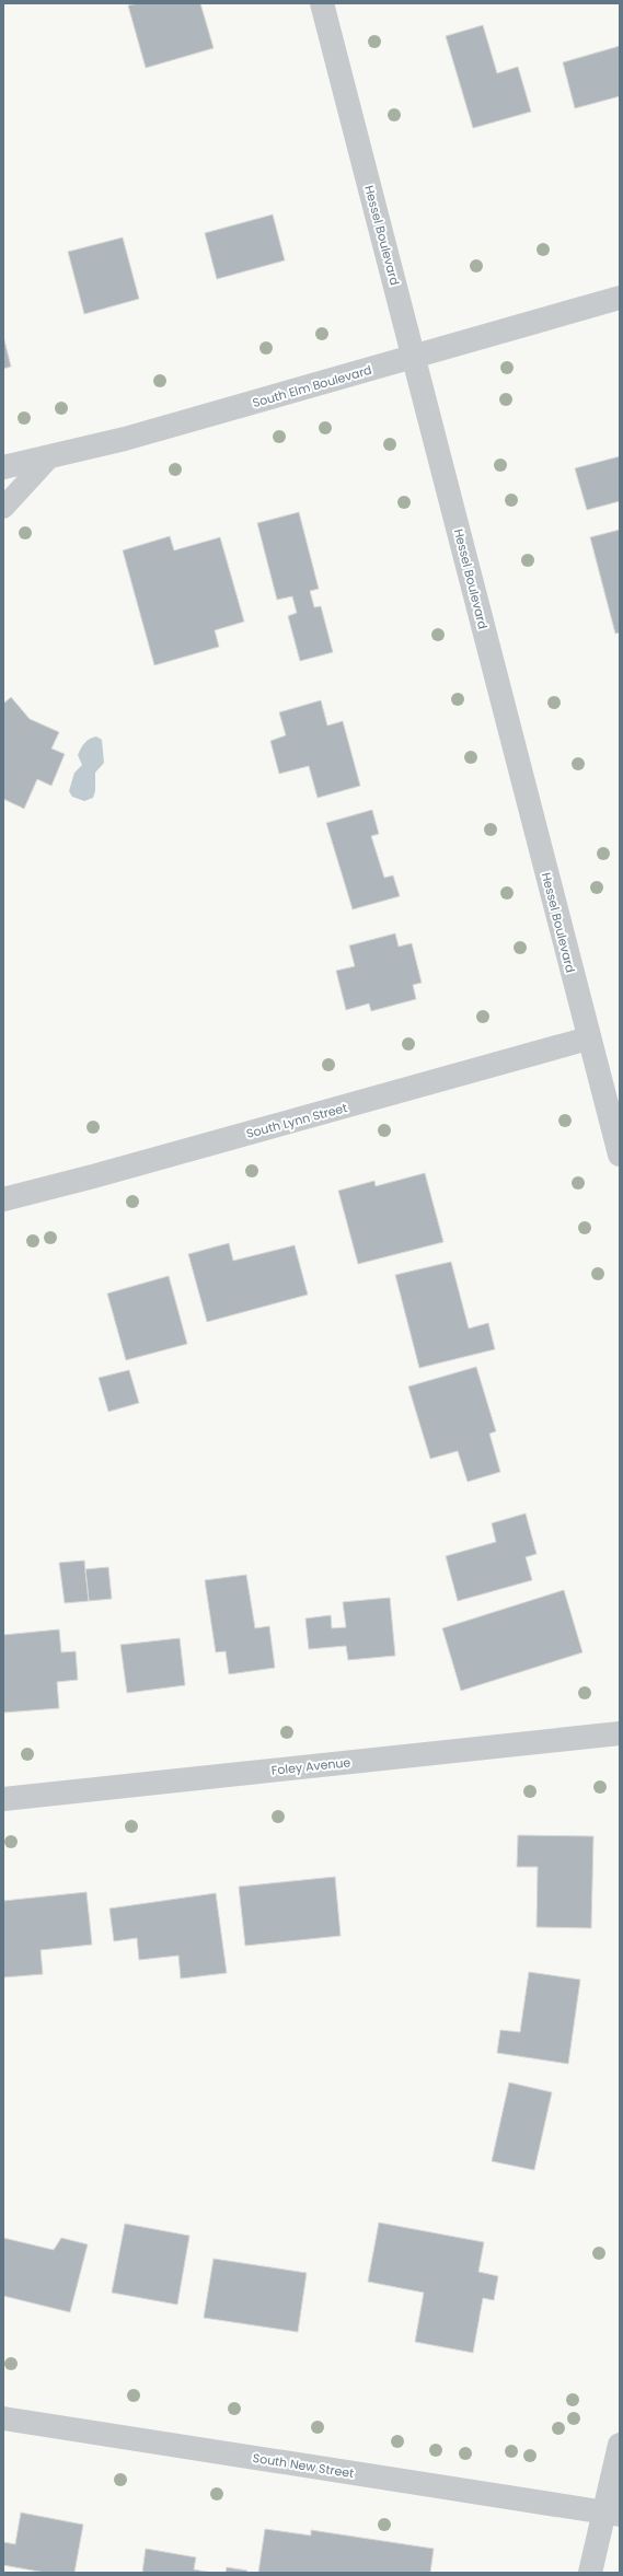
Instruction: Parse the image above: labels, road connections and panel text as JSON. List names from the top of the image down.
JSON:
{
  "streets": {
    "street": [
      "Hessel Boulevard",
      "South Elm Boulevard",
      "South Lynn Street",
      "Foley Avenue",
      "South New Street"
    ]
  },
  "crossings": [
    ["Hessel Boulevard", "South Elm Boulevard"],
    ["Hessel Boulevard", "South Lynn Street"]
  ]
}
